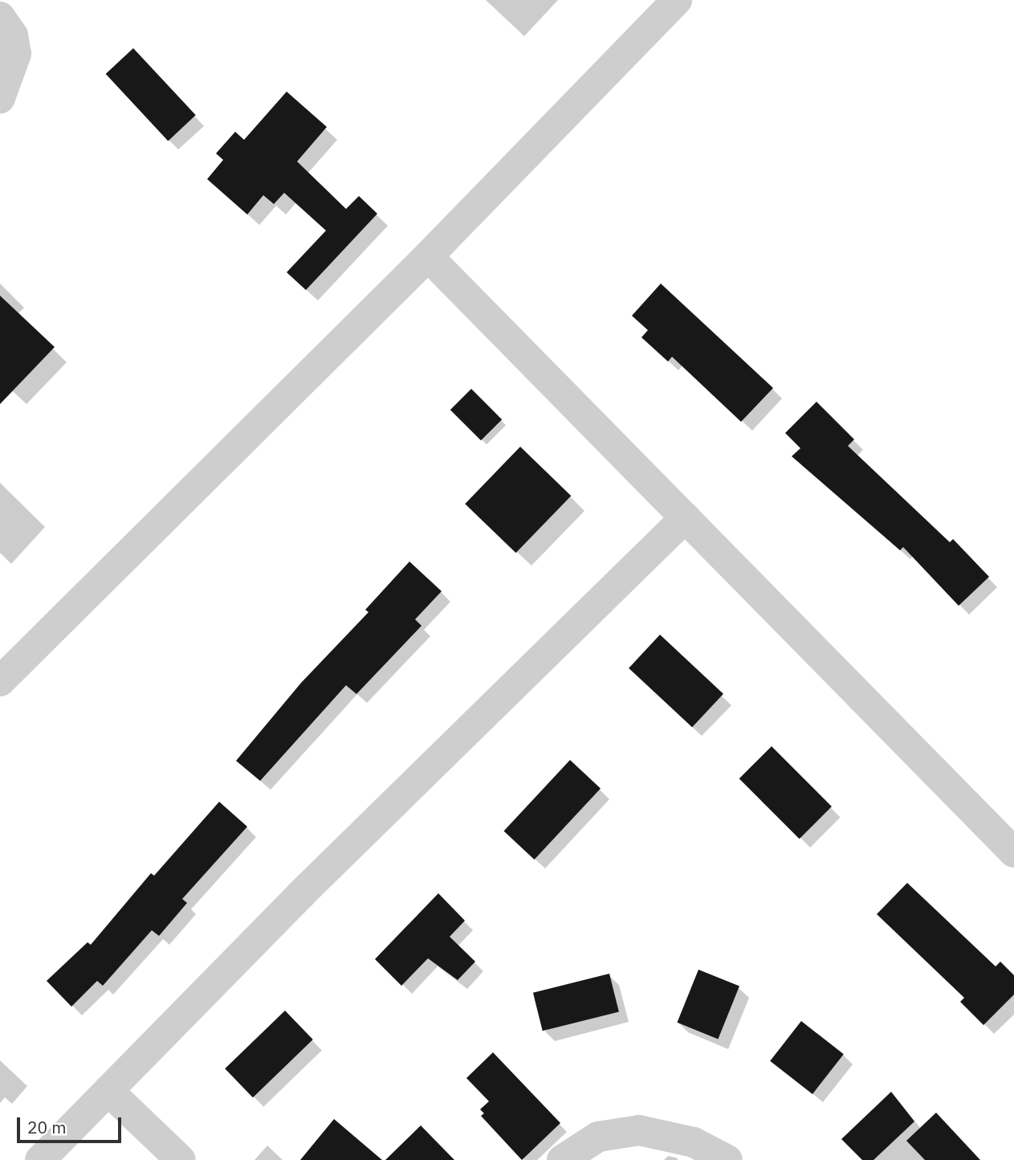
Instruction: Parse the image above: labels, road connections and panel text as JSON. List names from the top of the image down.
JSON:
{
  "scale_bar": "20 m"
}
